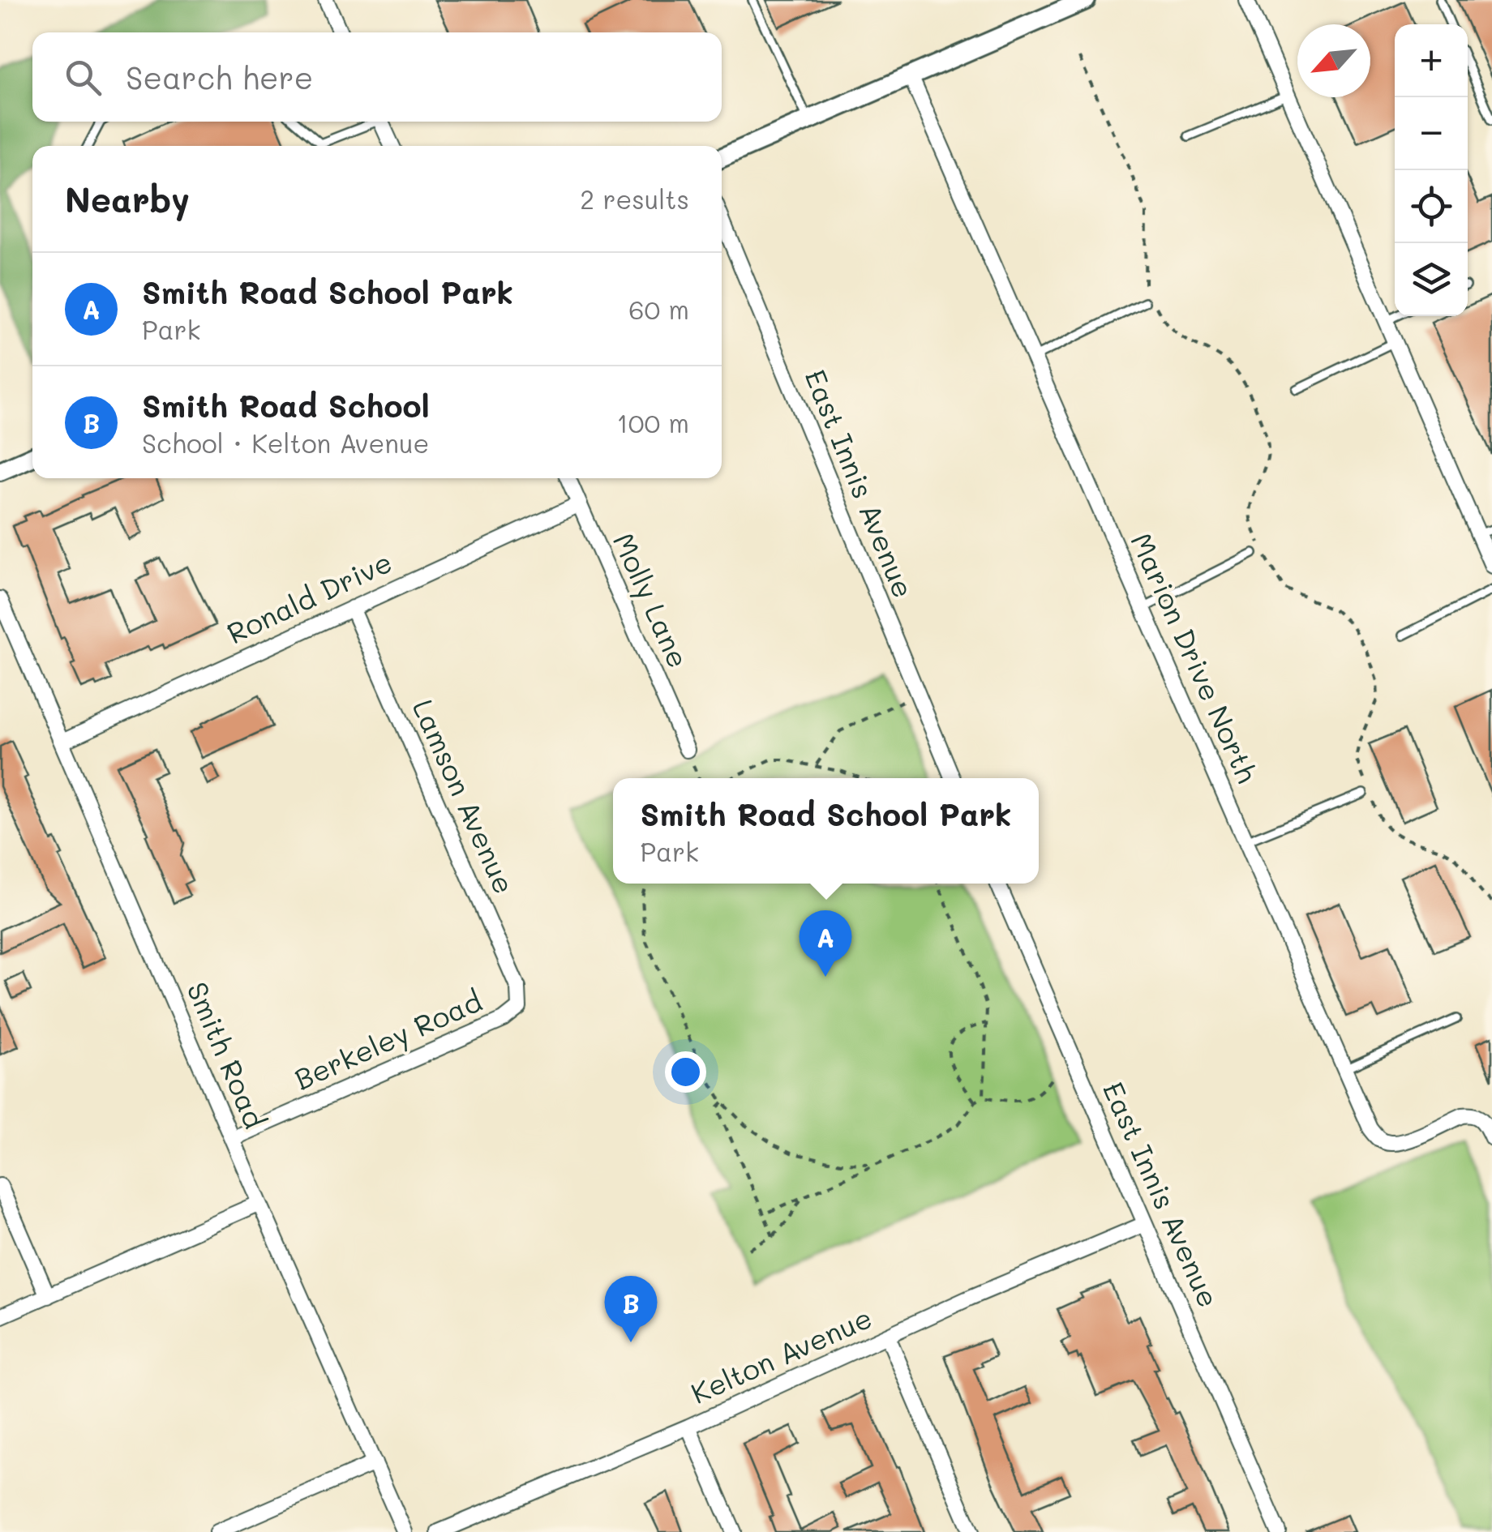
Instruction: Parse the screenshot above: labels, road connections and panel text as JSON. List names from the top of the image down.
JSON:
{
  "streets": {
    "street": [
      "East Innis Avenue",
      "Ronald Drive",
      "Molly Lane",
      "Marion Drive North",
      "Lamson Avenue",
      "Berkeley Road",
      "Smith Road",
      "Kelton Avenue"
    ]
  },
  "crossings": [
    ["East Innis Avenue", "Kelton Avenue"],
    ["Ronald Drive", "Molly Lane"],
    ["Ronald Drive", "Lamson Avenue"],
    ["Ronald Drive", "Smith Road"],
    ["Lamson Avenue", "Berkeley Road"],
    ["Berkeley Road", "Smith Road"]
  ],
  "north": "bottom left",
  "page": {
    "map_buttons": ["+", "−"],
    "search": "Search here",
    "heading": ["Nearby", "2 results"],
    "list": [
      {
        "mark": "A",
        "name": "Smith Road School Park",
        "note": "Park",
        "value": "60 m"
      },
      {
        "mark": "B",
        "name": "Smith Road School",
        "note": "School · Kelton Avenue",
        "value": "100 m"
      }
    ],
    "popup": ["Smith Road School Park", "Park"],
    "pins": ["A", "B"]
  }
}
